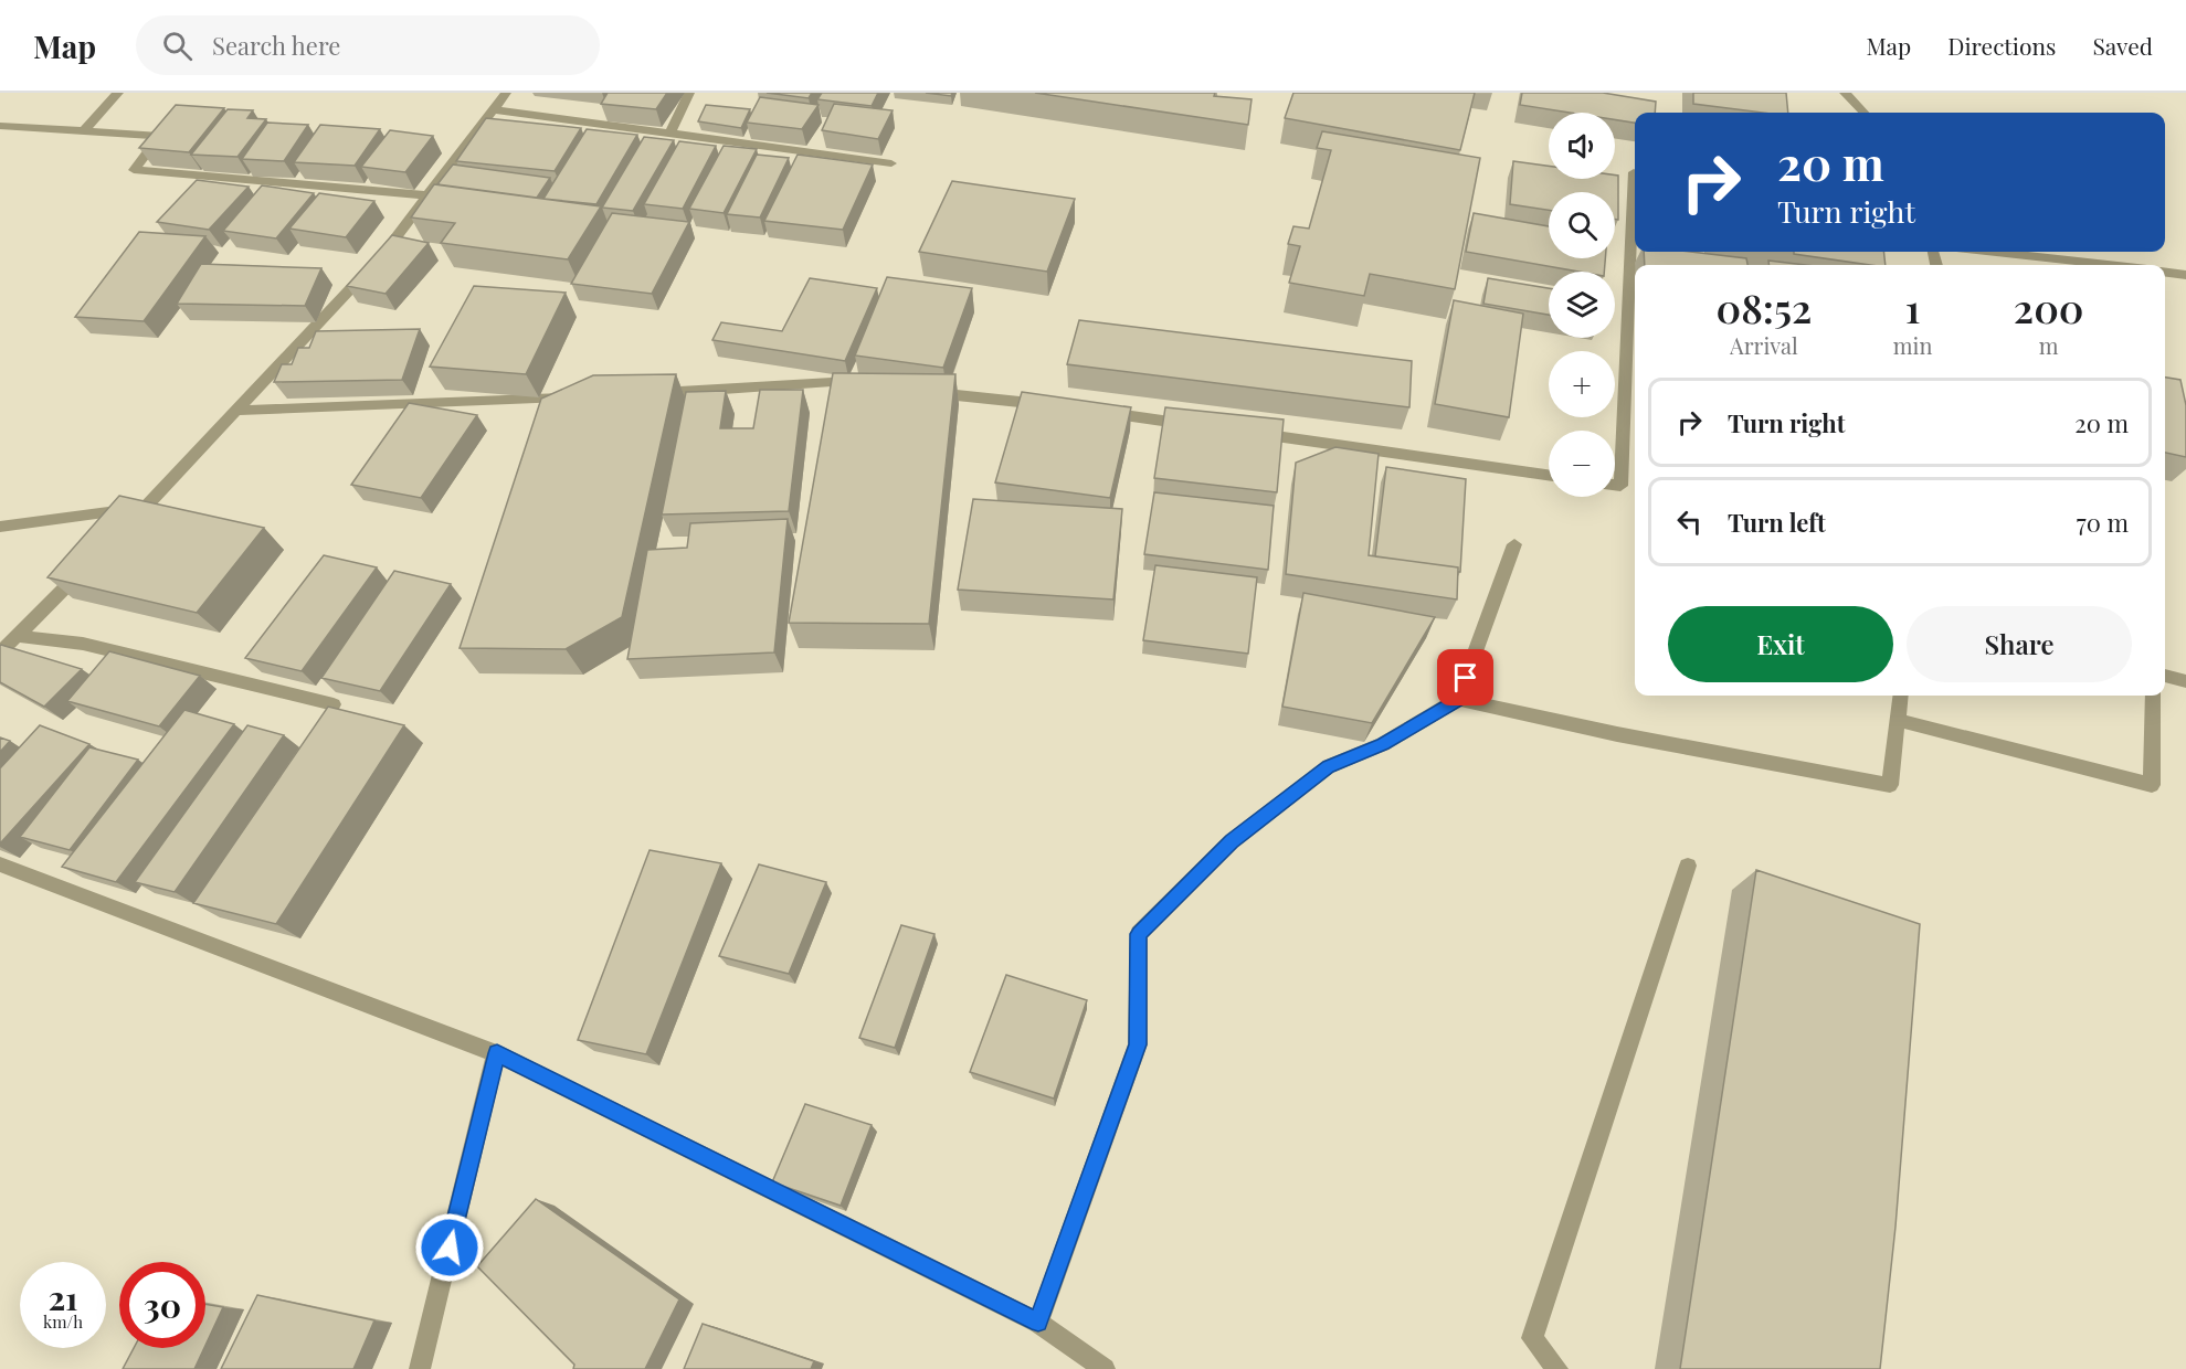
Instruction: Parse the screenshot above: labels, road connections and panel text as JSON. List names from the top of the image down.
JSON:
{
  "page": {
    "header": "Map",
    "search": "Search here",
    "nav": ["Map", "Directions", "Saved"],
    "map_buttons": ["+", "−"],
    "turn": ["20 m", "Turn right"],
    "eta": [
      "08:52",
      "Arrival",
      "1",
      "min",
      "200",
      "m"
    ],
    "list": [
      {
        "name": "Turn right",
        "value": "20 m"
      },
      {
        "name": "Turn left",
        "value": "70 m"
      }
    ],
    "buttons": ["Exit", "Share"],
    "speed": "21 km/h",
    "limit": "30"
  }
}
